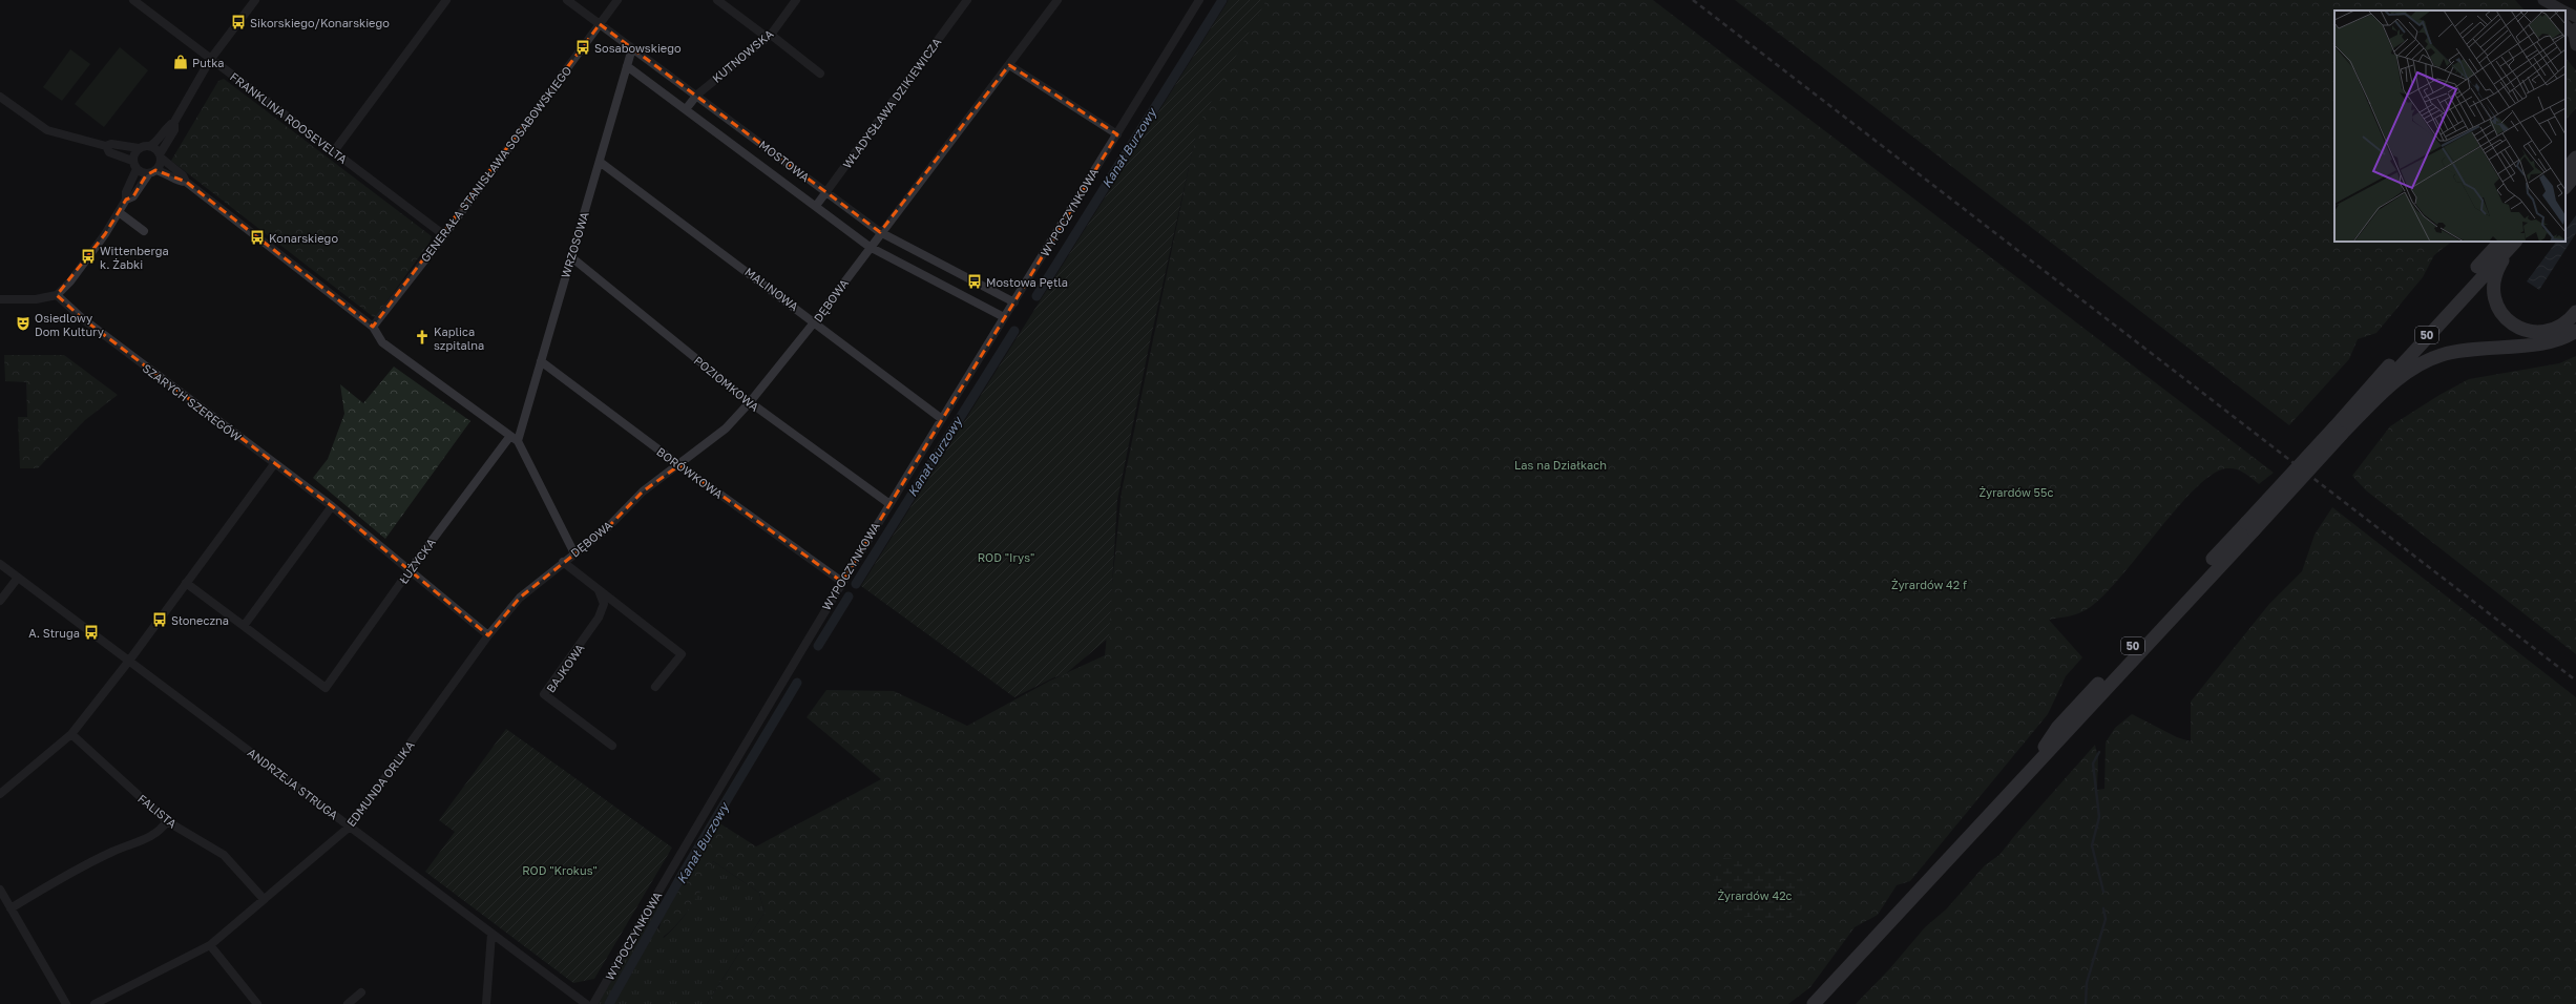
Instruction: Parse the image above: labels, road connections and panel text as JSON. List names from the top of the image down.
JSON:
{
  "streets": {
    "main road": ["50"],
    "street": [
      "KUTNOWSKA",
      "WŁADYSŁAWA DZIKIEWICZA",
      "FRANKLINA ROOSEVELTA",
      "MOSTOWA",
      "GENERAŁA STANISŁAWA SOSABOWSKIEGO",
      "WYPOCZYNKOWA",
      "WRZOSOWA",
      "MALINOWA",
      "DĘBOWA",
      "POZIOMKOWA",
      "SZARYCH SZEREGÓW",
      "BORÓWKOWA",
      "ŁUŻYCKA",
      "BAJKOWA",
      "ANDRZEJA STRUGA",
      "EDMUNDA ORLIKA",
      "FALISTA"
    ]
  },
  "crossings": [
    ["KUTNOWSKA", "MOSTOWA"],
    ["WŁADYSŁAWA DZIKIEWICZA", "MOSTOWA"],
    ["FRANKLINA ROOSEVELTA", "GENERAŁA STANISŁAWA SOSABOWSKIEGO"],
    ["MOSTOWA", "GENERAŁA STANISŁAWA SOSABOWSKIEGO"],
    ["MOSTOWA", "WYPOCZYNKOWA"],
    ["MOSTOWA", "WRZOSOWA"],
    ["MOSTOWA", "DĘBOWA"],
    ["WYPOCZYNKOWA", "MALINOWA"],
    ["WYPOCZYNKOWA", "POZIOMKOWA"],
    ["WYPOCZYNKOWA", "BORÓWKOWA"],
    ["WRZOSOWA", "MALINOWA"],
    ["WRZOSOWA", "POZIOMKOWA"],
    ["WRZOSOWA", "BORÓWKOWA"],
    ["MALINOWA", "DĘBOWA"],
    ["DĘBOWA", "POZIOMKOWA"],
    ["DĘBOWA", "BORÓWKOWA"],
    ["DĘBOWA", "EDMUNDA ORLIKA"],
    ["SZARYCH SZEREGÓW", "ŁUŻYCKA"],
    ["SZARYCH SZEREGÓW", "EDMUNDA ORLIKA"],
    ["ANDRZEJA STRUGA", "EDMUNDA ORLIKA"],
    ["EDMUNDA ORLIKA", "FALISTA"]
  ],
  "water": ["Kanał Burzowy"],
  "parks": [
    "Las na Działkach",
    "Żyrardów 55c",
    "ROD \"Irys\"",
    "Żyrardów 42 f",
    "ROD \"Krokus\"",
    "Żyrardów 42c"
  ],
  "places": {
    "bus stop": [
      "Sikorskiego/Konarskiego",
      "Sosabowskiego",
      "Konarskiego",
      "Wittenberga k. Żabki",
      "Mostowa Pętla",
      "Słoneczna",
      "A. Struga"
    ],
    "shop": ["Putka"],
    "theatre": ["Osiedlowy Dom Kultury"],
    "church": ["Kaplica szpitalna"]
  }
}
